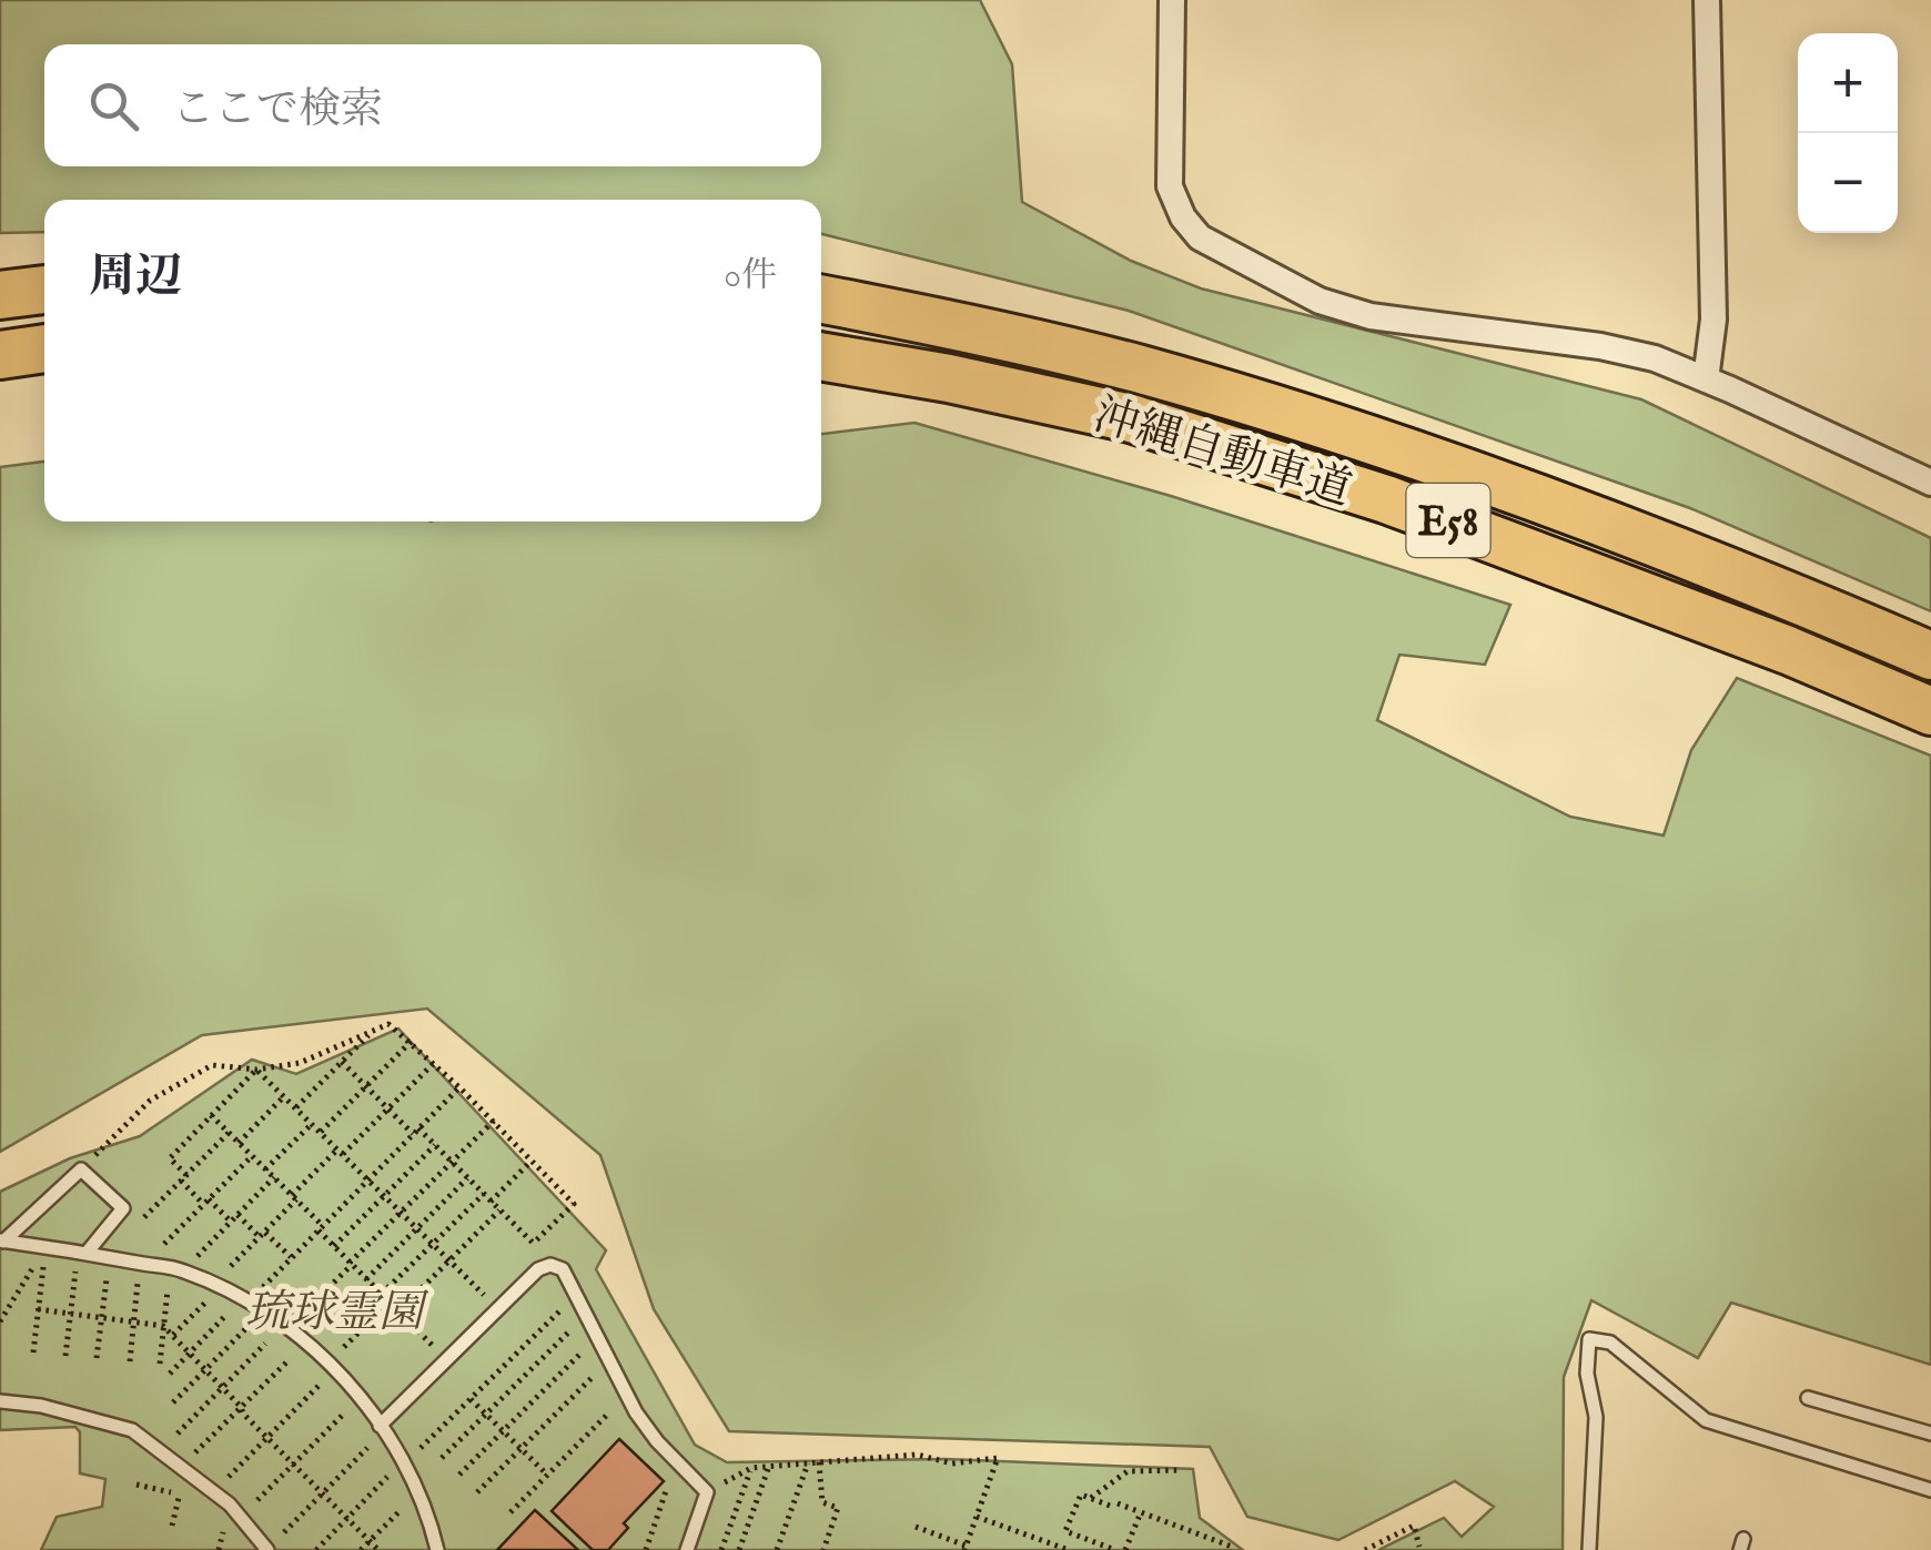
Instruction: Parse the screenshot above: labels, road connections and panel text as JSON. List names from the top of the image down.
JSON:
{
  "streets": {
    "highway": ["沖縄自動車道", "E58"]
  },
  "parks": ["琉球霊園"],
  "page": {
    "map_buttons": ["+", "−"],
    "search": "ここで検索",
    "heading": ["周辺", "0件"]
  }
}
